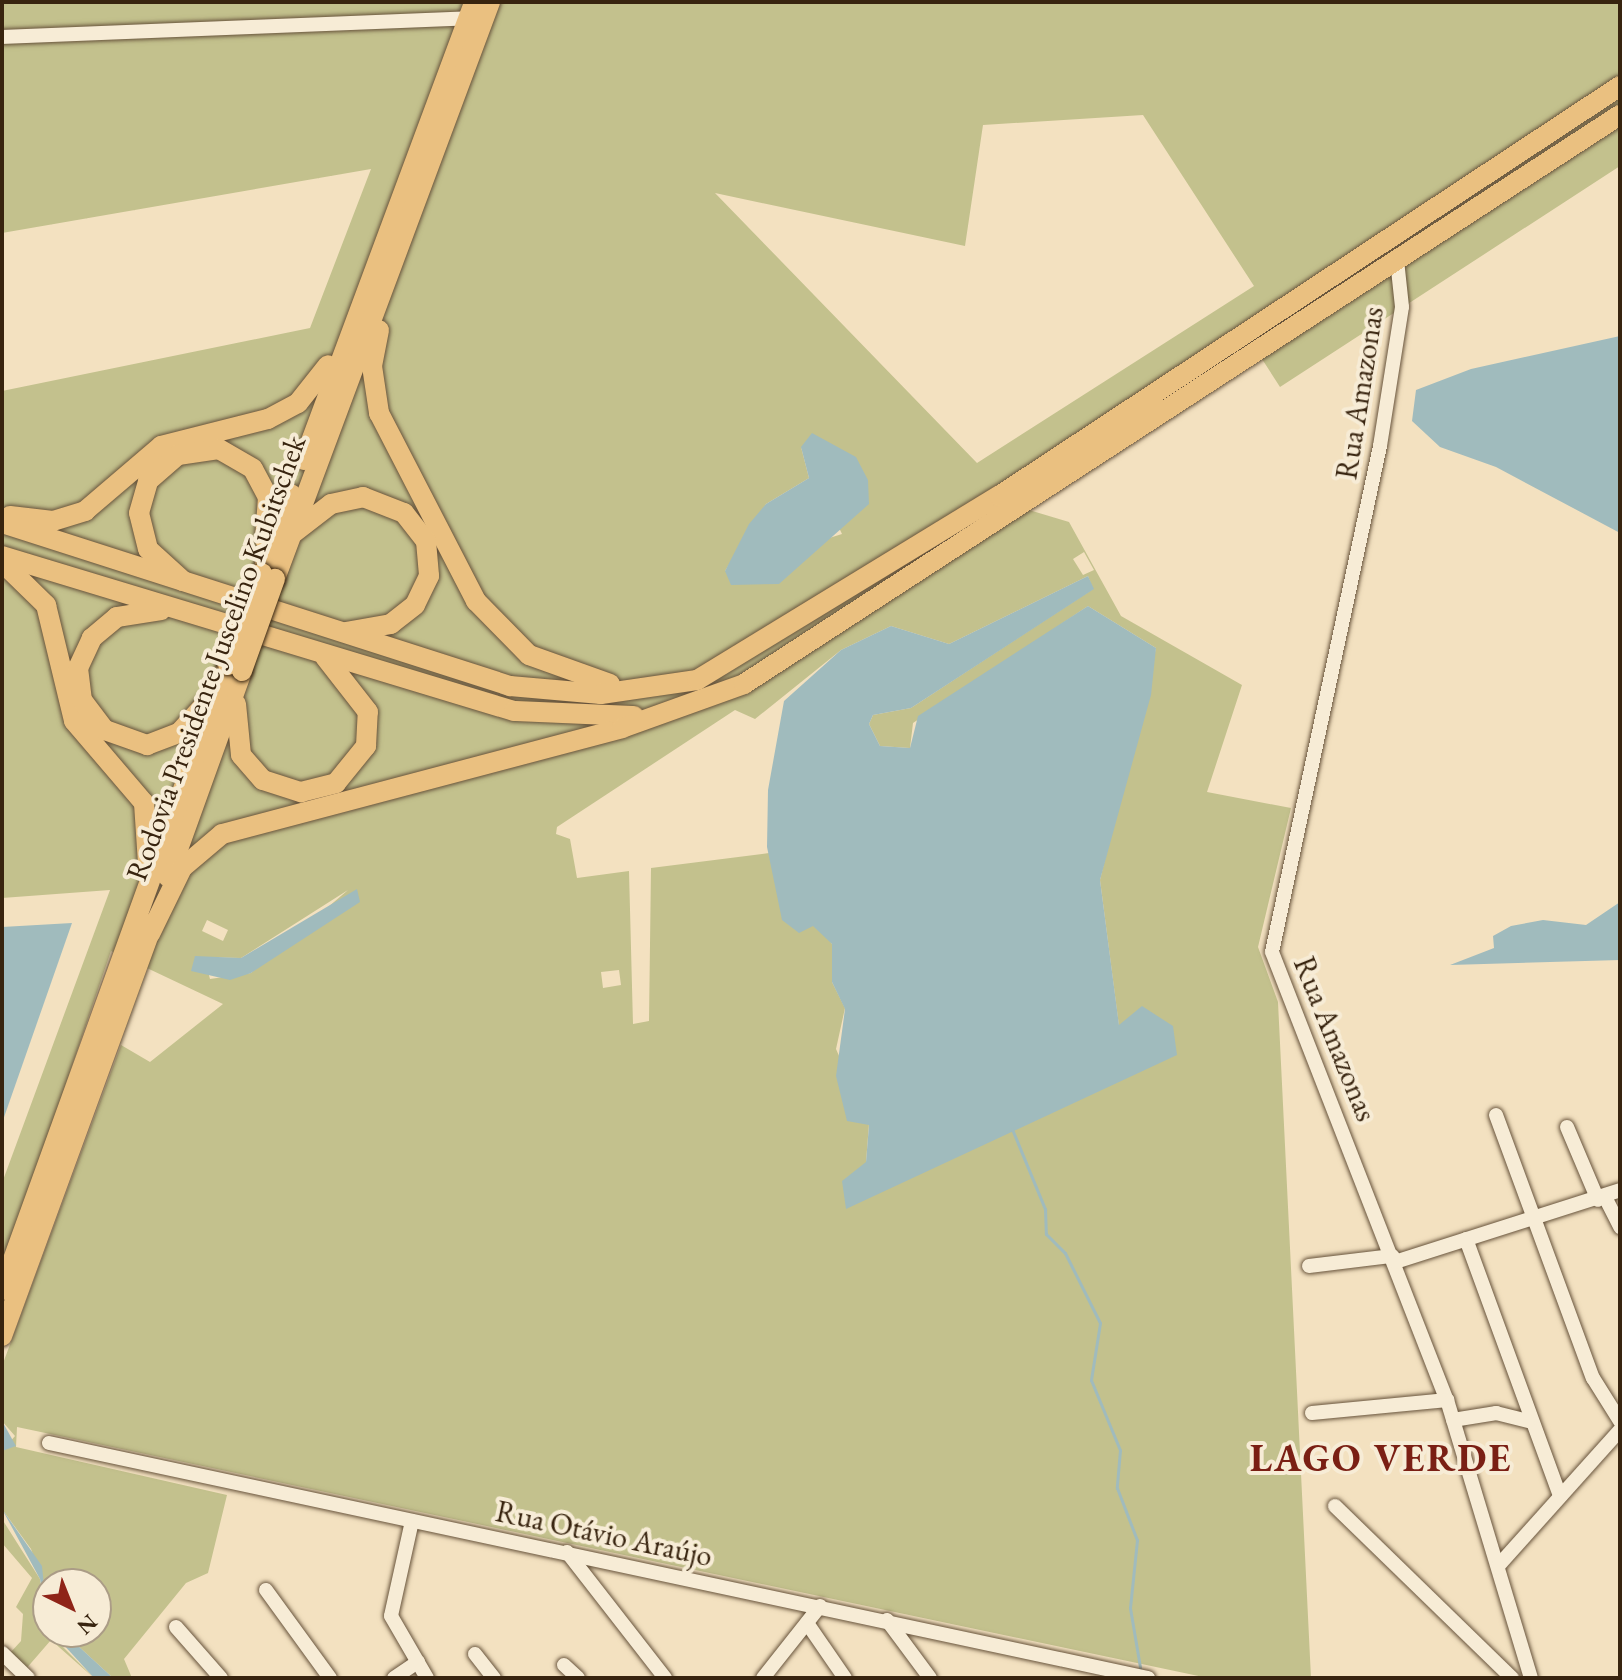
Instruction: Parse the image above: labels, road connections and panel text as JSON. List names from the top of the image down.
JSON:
{
  "streets": {
    "highway": ["Rodovia Presidente Juscelino Kubitschek"],
    "street": ["Rua Amazonas", "Rua Otávio Araújo"]
  },
  "districts": ["LAGO VERDE"],
  "north": "bottom right"
}
